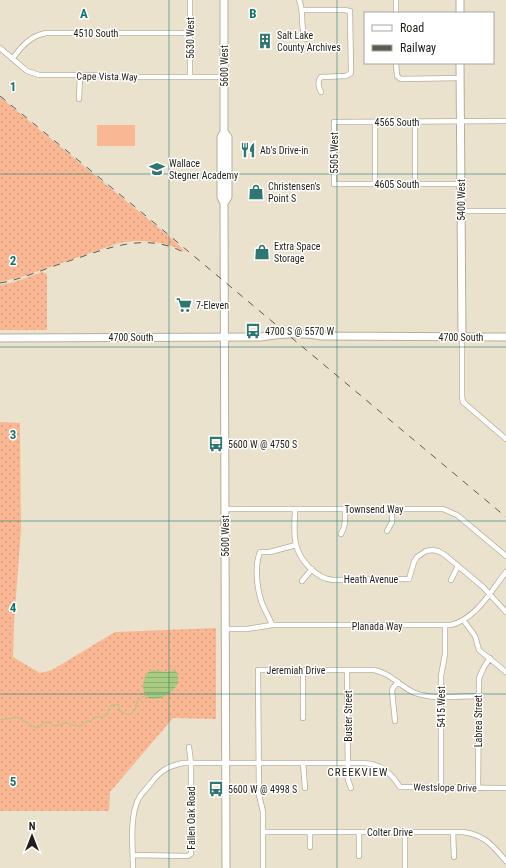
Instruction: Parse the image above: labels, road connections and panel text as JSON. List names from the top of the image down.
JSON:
{
  "streets": {
    "main road": ["5600 West", "5400 West", "4700 South"],
    "street": [
      "4510 South",
      "5630 West",
      "Cape Vista Way",
      "4565 South",
      "5505 West",
      "4605 South",
      "Townsend Way",
      "Heath Avenue",
      "Planada Way",
      "Jeremiah Drive",
      "5415 West",
      "Buster Street",
      "Labrea Street",
      "Westslope Drive",
      "Fallen Oak Road",
      "Colter Drive"
    ]
  },
  "crossings": [
    ["4510 South", "5630 West"],
    ["4510 South", "Cape Vista Way"],
    ["5630 West", "Cape Vista Way"],
    ["5600 West", "Cape Vista Way"],
    ["5600 West", "4700 South"],
    ["5600 West", "Townsend Way"],
    ["5600 West", "Planada Way"],
    ["5600 West", "Westslope Drive"],
    ["4565 South", "5505 West"],
    ["4565 South", "5400 West"],
    ["5505 West", "4605 South"],
    ["4605 South", "5400 West"],
    ["5400 West", "4700 South"],
    ["Townsend Way", "Heath Avenue"],
    ["Planada Way", "5415 West"],
    ["Jeremiah Drive", "5415 West"],
    ["Jeremiah Drive", "Buster Street"],
    ["Jeremiah Drive", "Labrea Street"],
    ["Jeremiah Drive", "Westslope Drive"],
    ["Jeremiah Drive", "Colter Drive"],
    ["5415 West", "Westslope Drive"],
    ["Buster Street", "Westslope Drive"],
    ["Labrea Street", "Westslope Drive"],
    ["Westslope Drive", "Fallen Oak Road"]
  ],
  "districts": ["CREEKVIEW"],
  "places": {
    "building": ["Salt Lake County Archives"],
    "restaurant": ["Ab's Drive-in"],
    "school or university": ["Wallace Stegner Academy"],
    "shop": ["Christensen's Point S", "Extra Space Storage"],
    "supermarket": ["7-Eleven"],
    "bus stop": ["4700 S @ 5570 W", "5600 W @ 4750 S", "5600 W @ 4998 S"]
  },
  "legend": ["Road", "Railway"],
  "north": "top",
  "grid": {
    "columns": ["A", "B"],
    "rows": [
      "1",
      "2",
      "3",
      "4",
      "5"
    ]
  }
}
